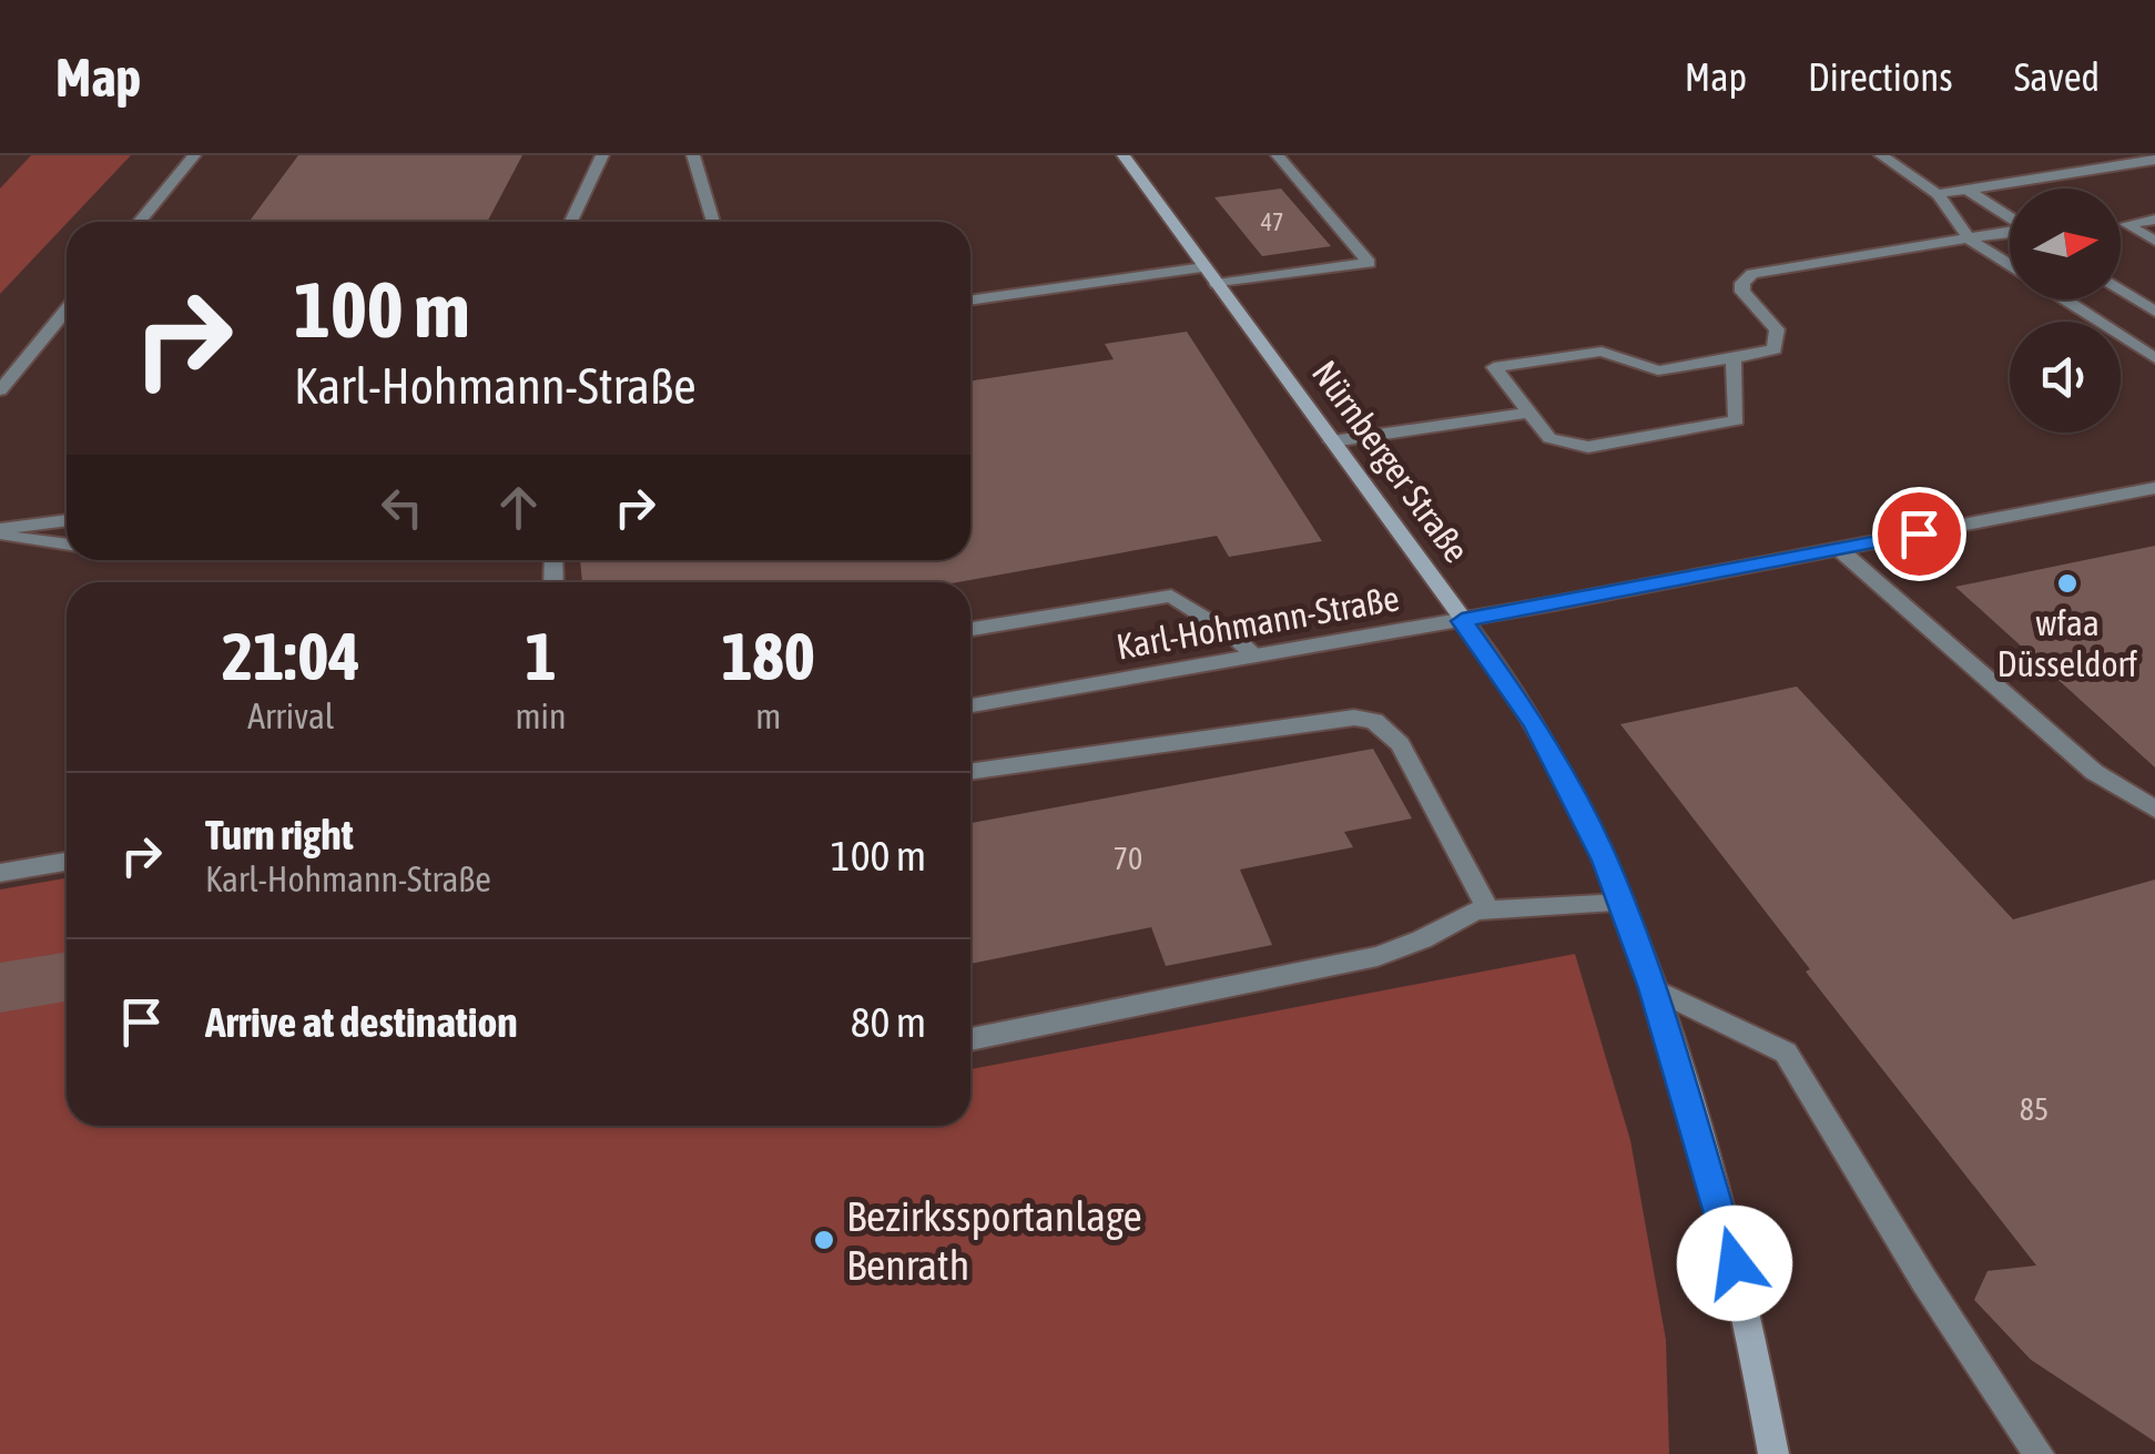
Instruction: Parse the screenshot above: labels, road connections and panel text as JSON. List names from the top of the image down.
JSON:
{
  "streets": {
    "street": ["Nürnberger Straße", "Karl-Hohmann-Straße"]
  },
  "crossings": [
    ["Nürnberger Straße", "Karl-Hohmann-Straße"]
  ],
  "places": ["wfaa Düsseldorf", "Bezirkssportanlage Benrath"],
  "house_numbers": ["47", "70", "85"],
  "north": "right",
  "page": {
    "header": "Map",
    "nav": ["Map", "Directions", "Saved"],
    "turn": ["100 m", "Karl-Hohmann-Straße"],
    "eta": [
      "21:04",
      "Arrival",
      "1",
      "min",
      "180",
      "m"
    ],
    "list": [
      {
        "name": "Turn right",
        "note": "Karl-Hohmann-Straße",
        "value": "100 m"
      },
      {
        "name": "Arrive at destination",
        "value": "80 m"
      }
    ]
  }
}
